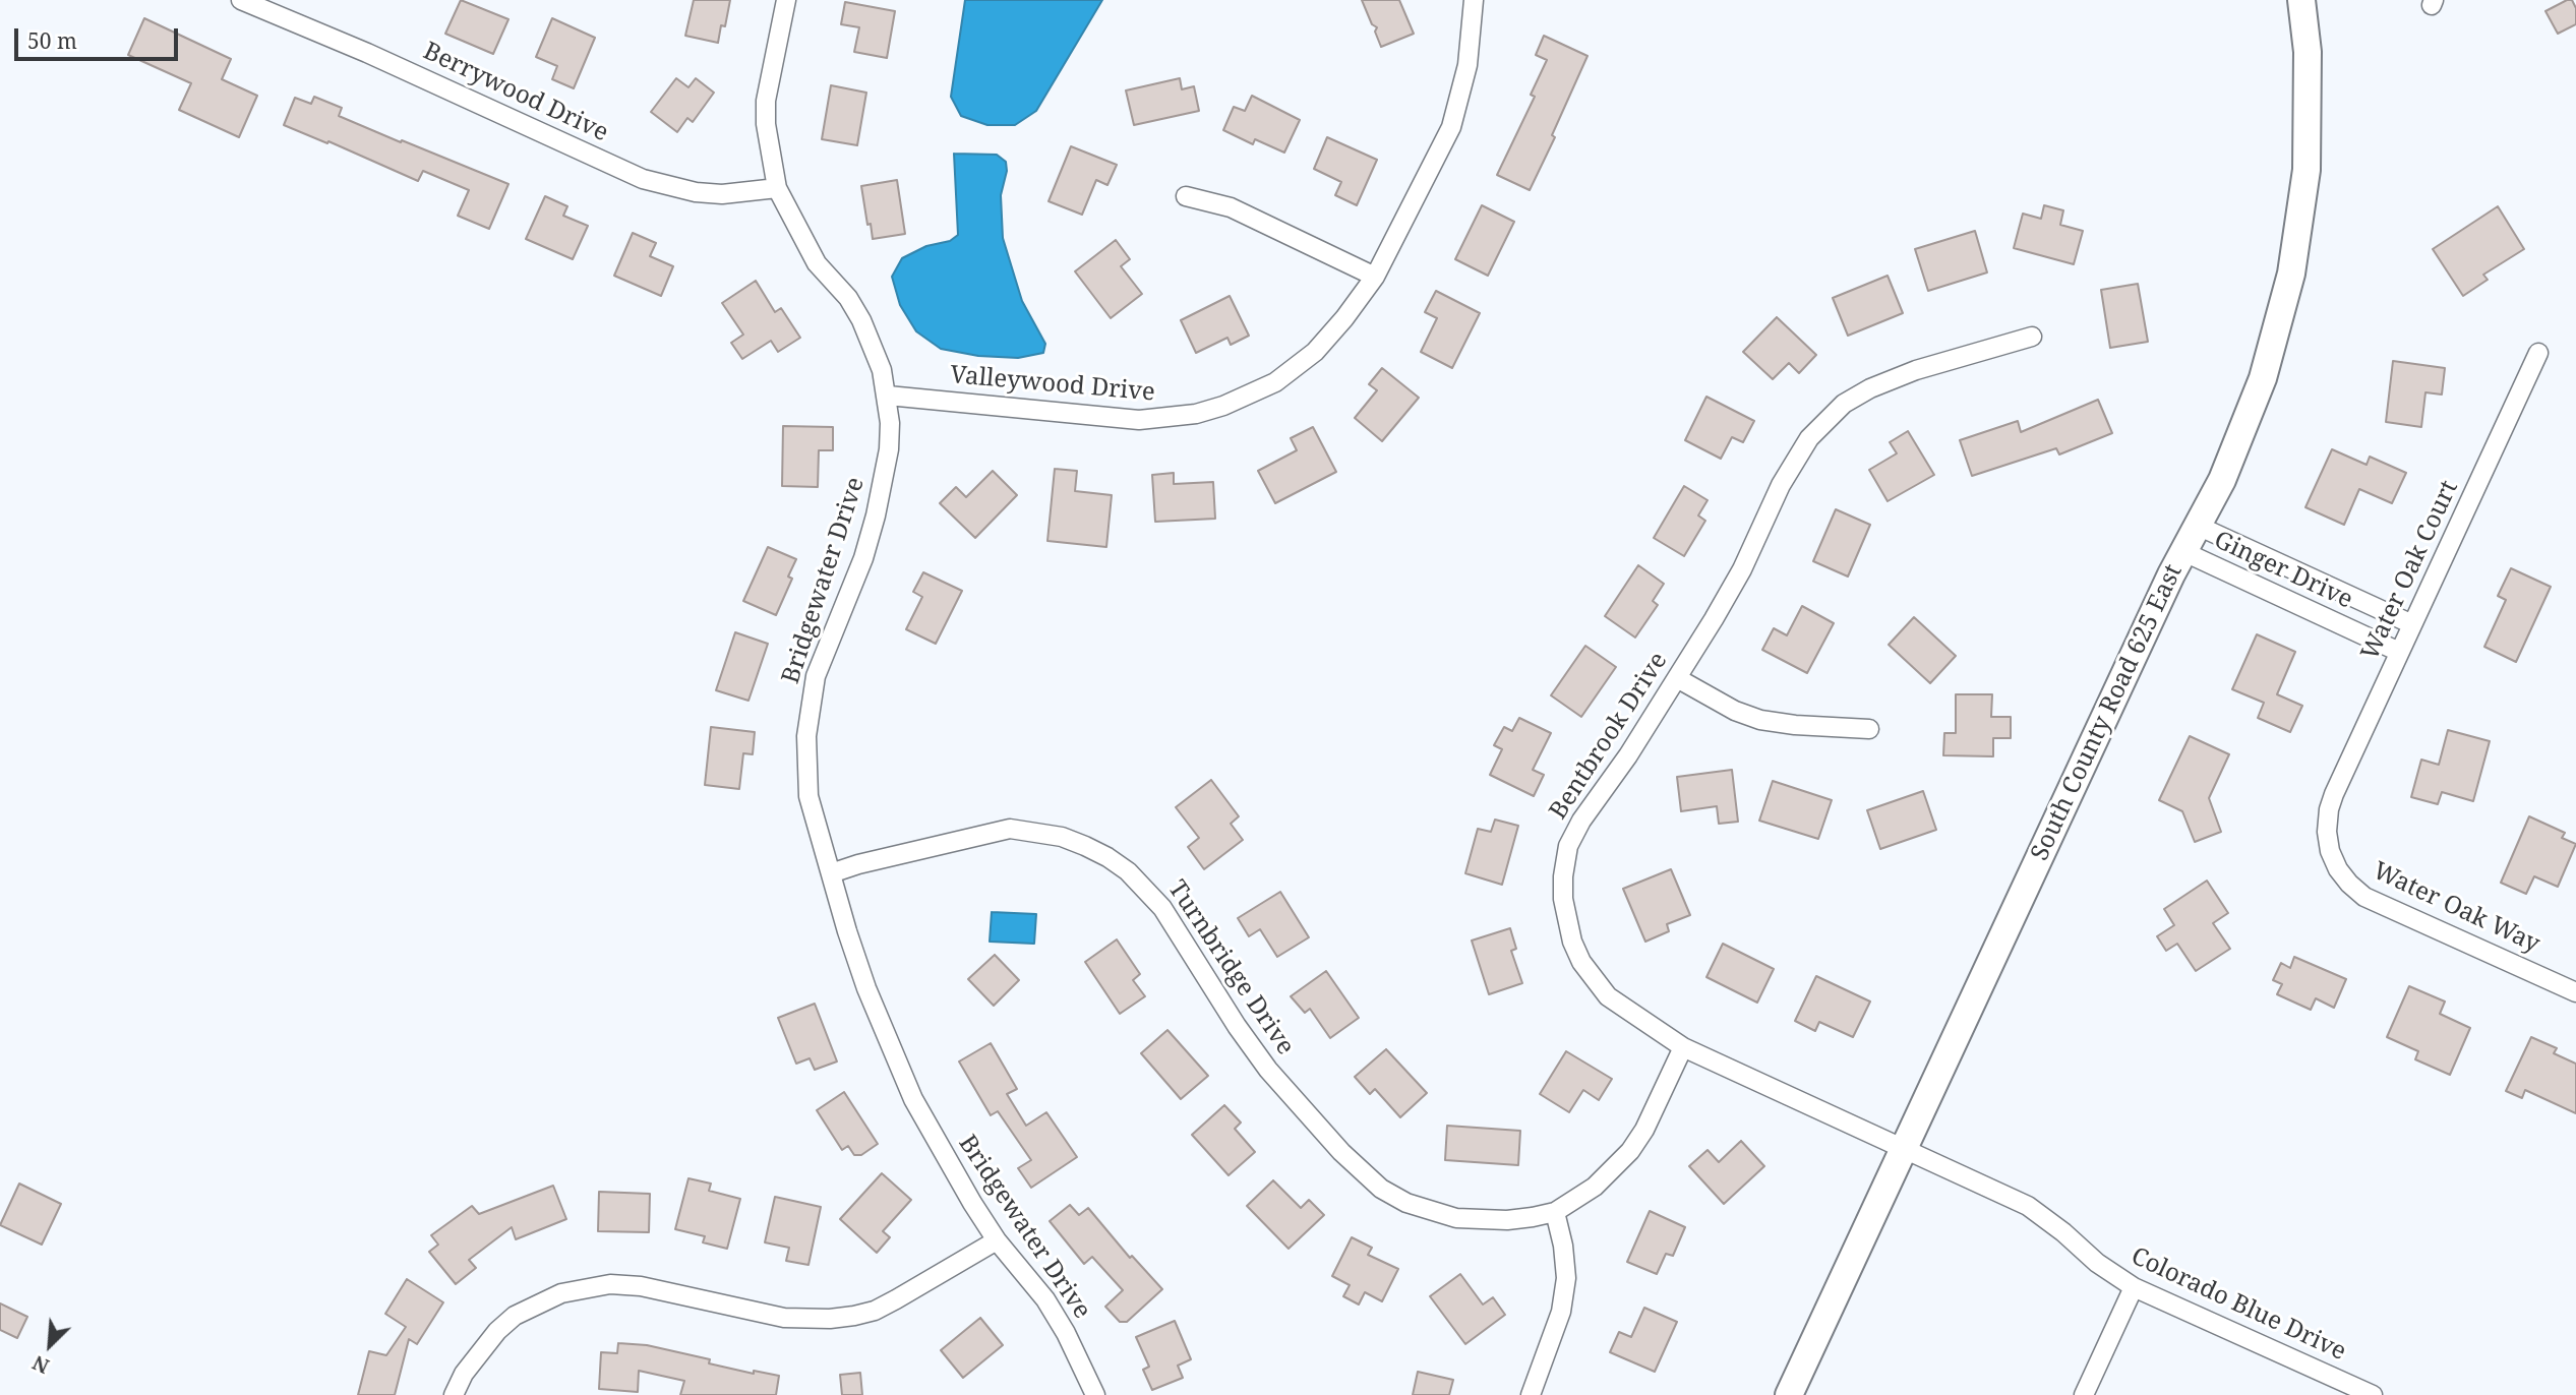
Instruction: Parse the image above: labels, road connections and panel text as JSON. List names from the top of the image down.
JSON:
{
  "streets": {
    "street": [
      "Berrywood Drive",
      "Valleywood Drive",
      "Ginger Drive",
      "Water Oak Court",
      "Bridgewater Drive",
      "South County Road 625 East",
      "Bentbrook Drive",
      "Water Oak Way",
      "Turnbridge Drive",
      "Colorado Blue Drive"
    ]
  },
  "crossings": [
    ["Berrywood Drive", "Bridgewater Drive"],
    ["Valleywood Drive", "Bridgewater Drive"],
    ["Ginger Drive", "Water Oak Court"],
    ["Ginger Drive", "South County Road 625 East"],
    ["Water Oak Court", "Water Oak Way"],
    ["Bridgewater Drive", "Turnbridge Drive"],
    ["South County Road 625 East", "Bentbrook Drive"],
    ["South County Road 625 East", "Colorado Blue Drive"],
    ["Bentbrook Drive", "Turnbridge Drive"],
    ["Bentbrook Drive", "Colorado Blue Drive"]
  ],
  "scale_bar": "50 m",
  "north": "bottom left"
}
